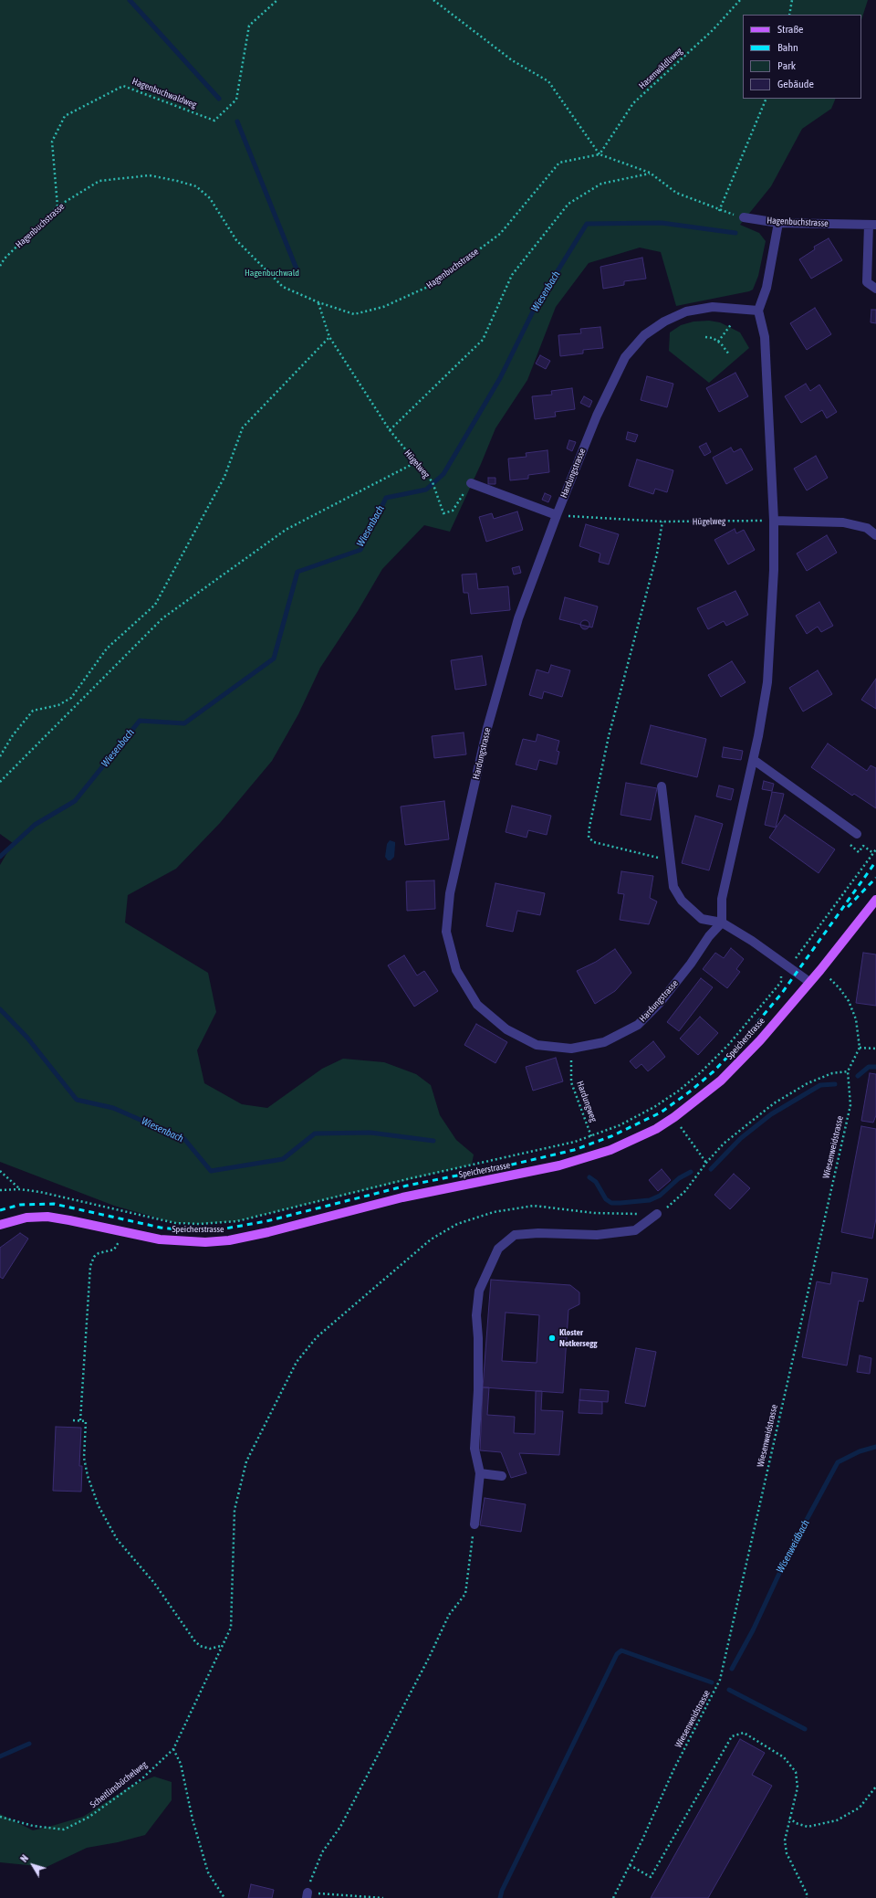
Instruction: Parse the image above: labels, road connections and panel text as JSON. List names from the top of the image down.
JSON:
{
  "streets": {
    "main road": ["Speicherstrasse"],
    "street": ["Hagenbuchstrasse", "Hardungstrasse"],
    "path": [
      "Hasenwäldliweg",
      "Hagenbuchwaldweg",
      "Hügelweg",
      "Hardungweg",
      "Wiesenweidstrasse",
      "Scheitlinsbüchelweg"
    ]
  },
  "crossings": [
    ["Hasenwäldliweg", "Hagenbuchstrasse"],
    ["Hagenbuchwaldweg", "Hagenbuchstrasse"],
    ["Hagenbuchstrasse", "Hügelweg"],
    ["Hardungstrasse", "Hardungweg"]
  ],
  "water": ["Wiesenbach", "Wisenweidbach"],
  "parks": ["Hagenbuchwald"],
  "places": ["Kloster Notkersegg"],
  "legend": [
    "Straße",
    "Bahn",
    "Park",
    "Gebäude"
  ],
  "north": "top left"
}
